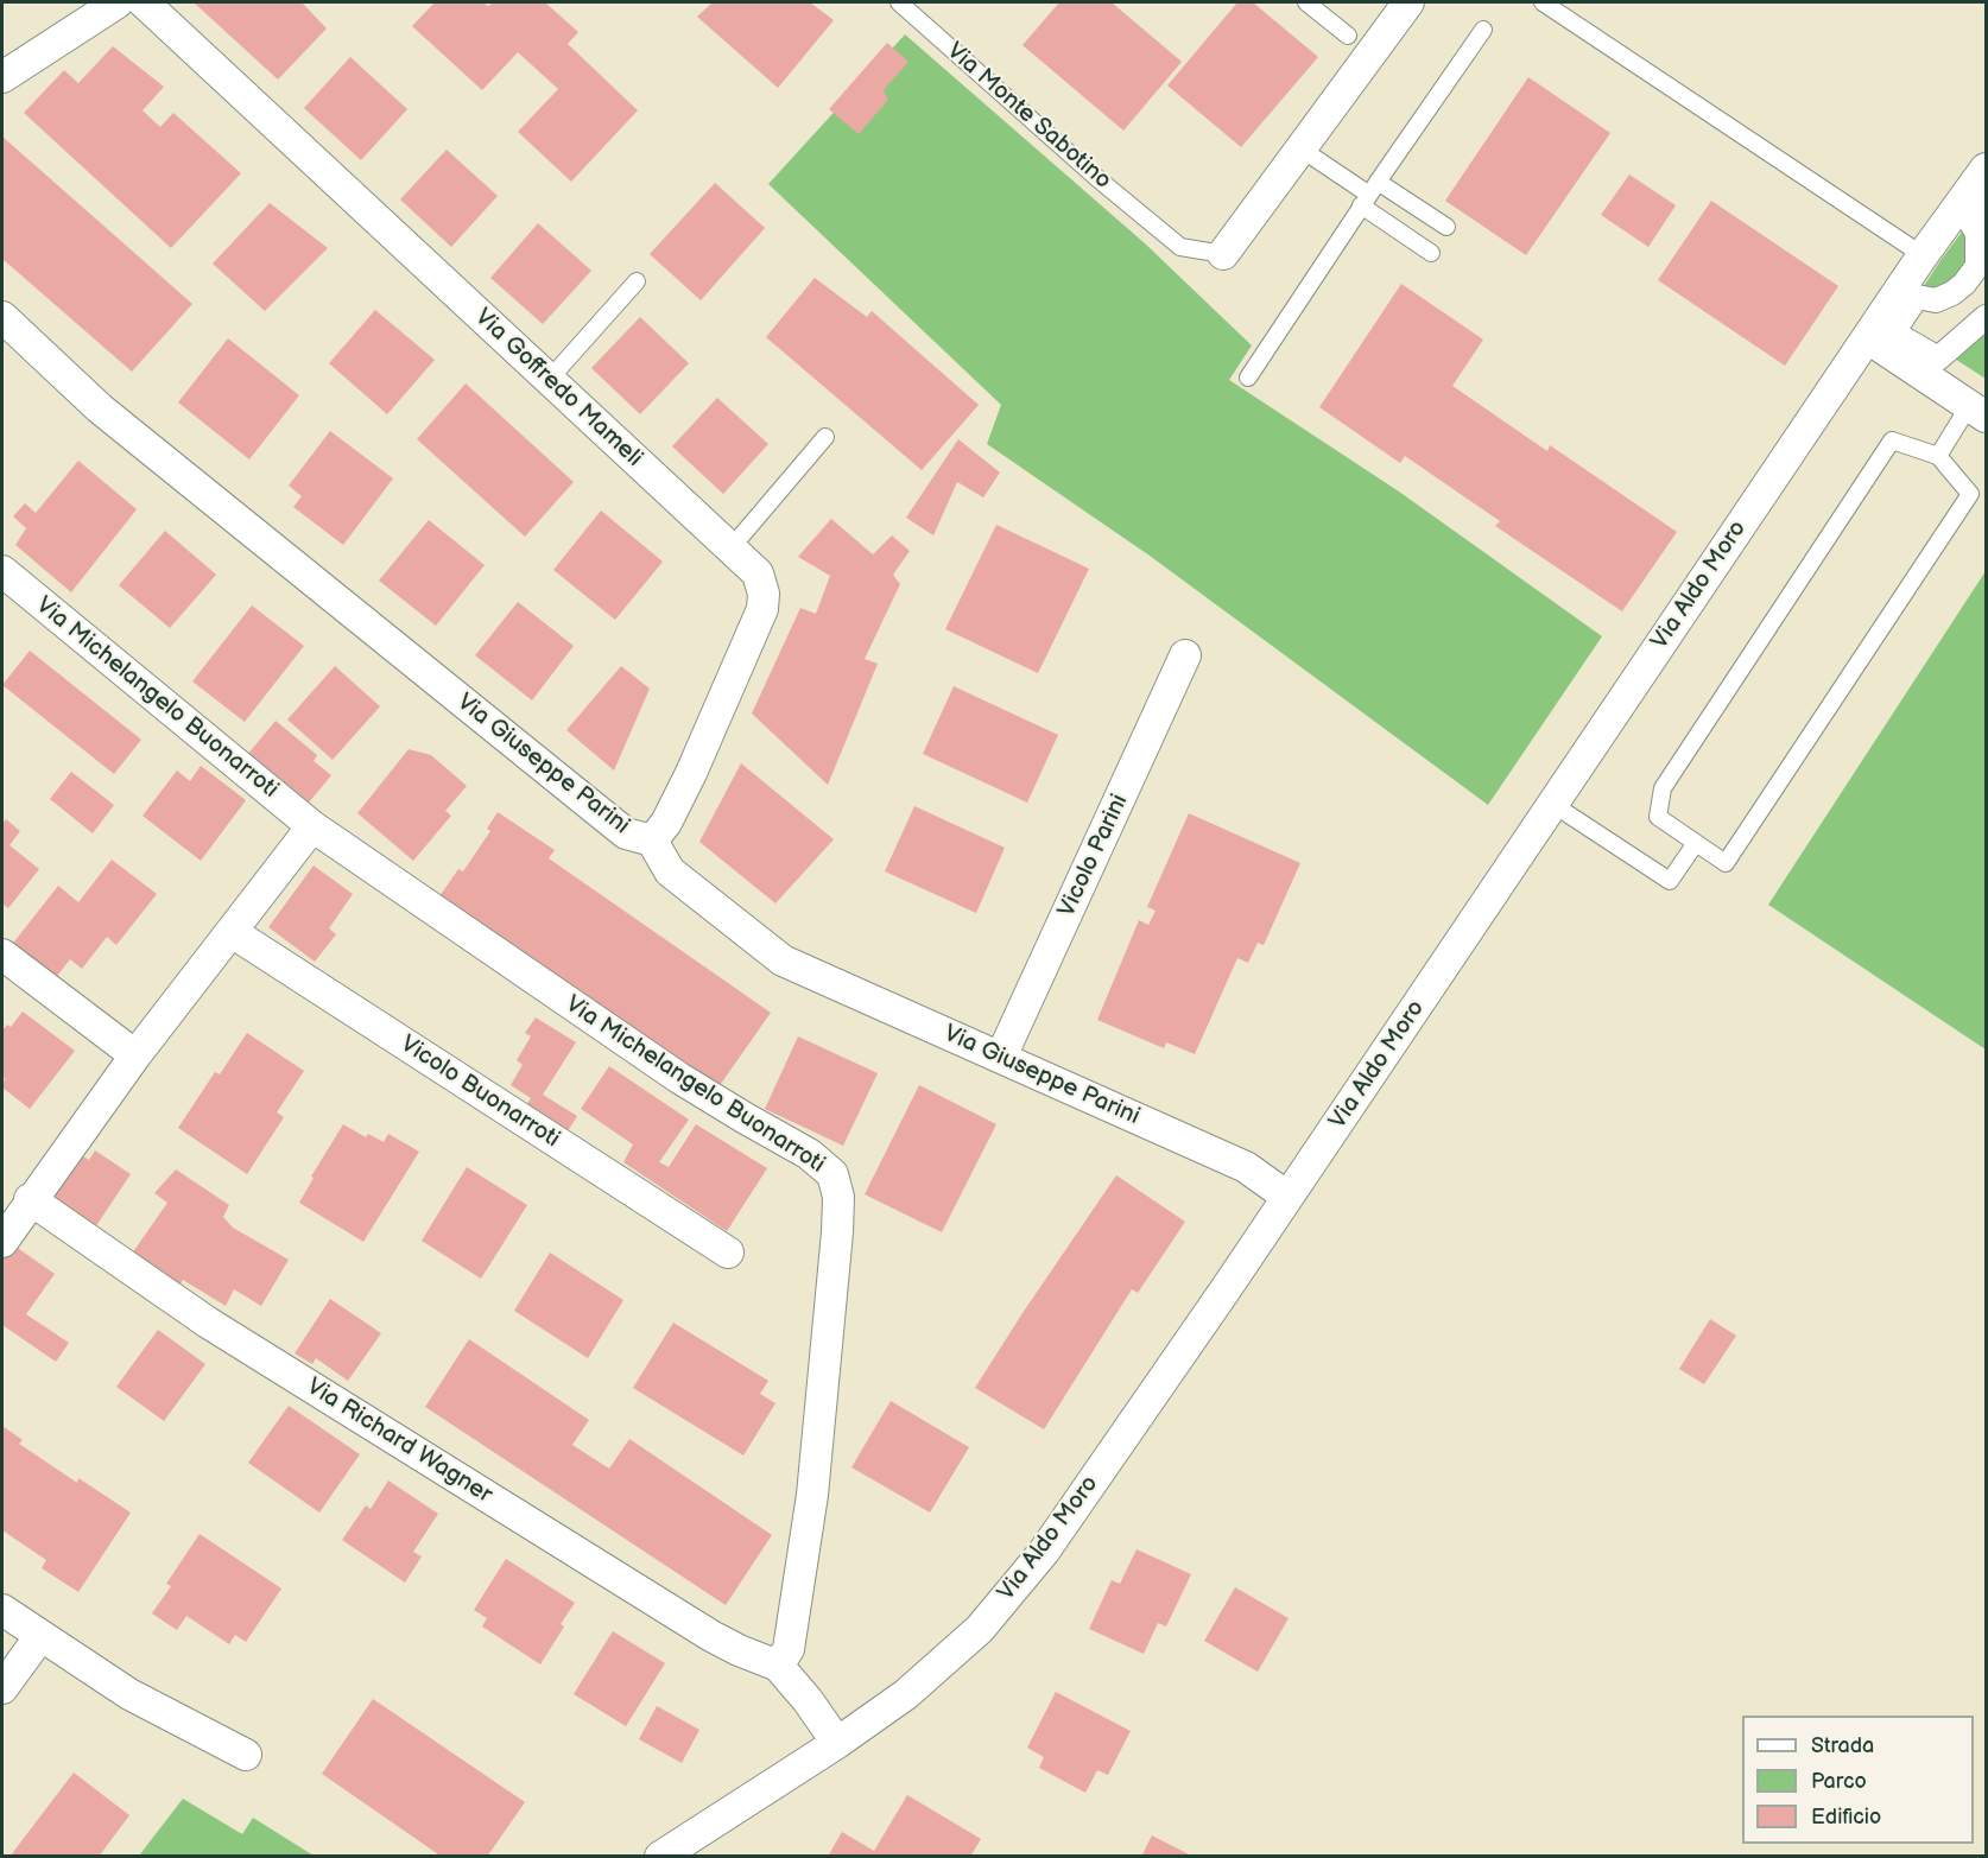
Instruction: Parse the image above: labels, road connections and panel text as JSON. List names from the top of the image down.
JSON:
{
  "streets": {
    "street": [
      "Via Goffredo Mameli",
      "Via Aldo Moro",
      "Via Michelangelo Buonarroti",
      "Via Giuseppe Parini",
      "Vicolo Parini",
      "Vicolo Buonarroti",
      "Via Richard Wagner"
    ],
    "lane": ["Via Monte Sabotino"]
  },
  "crossings": [
    ["Via Goffredo Mameli", "Via Giuseppe Parini"],
    ["Via Aldo Moro", "Via Giuseppe Parini"],
    ["Via Michelangelo Buonarroti", "Via Richard Wagner"],
    ["Via Giuseppe Parini", "Vicolo Parini"]
  ],
  "legend": ["Strada", "Parco", "Edificio"]
}
